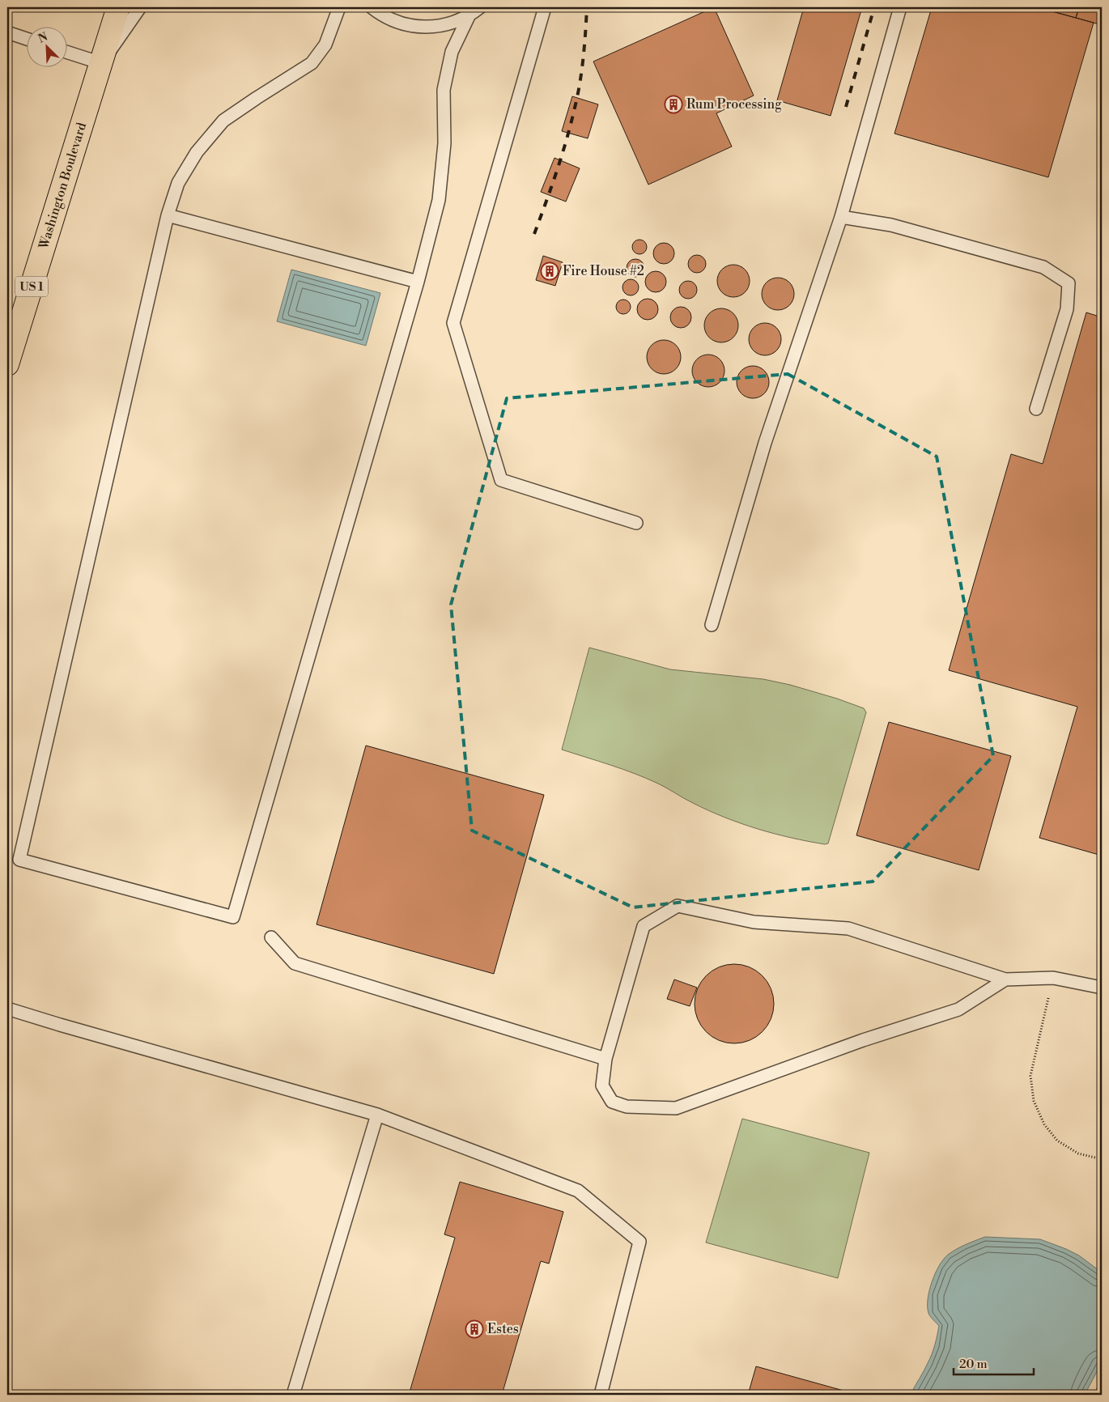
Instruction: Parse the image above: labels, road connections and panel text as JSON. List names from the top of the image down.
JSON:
{
  "streets": {
    "main road": ["Washington Boulevard", "US 1"]
  },
  "places": {
    "building": ["Rum Processing", "Fire House #2", "Estes"]
  },
  "scale_bar": "20 m",
  "north": "top left"
}
